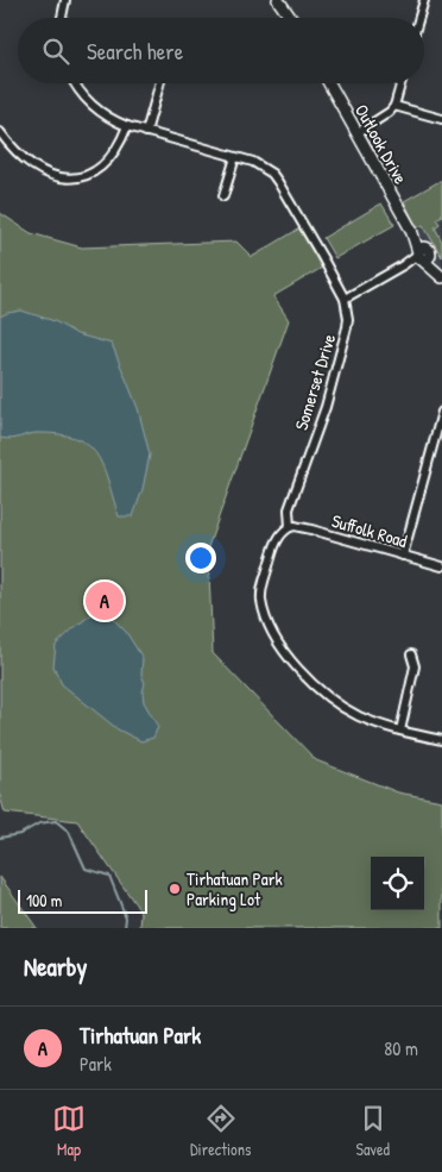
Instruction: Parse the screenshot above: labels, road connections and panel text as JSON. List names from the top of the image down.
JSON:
{
  "streets": {
    "street": ["Outlook Drive", "Somerset Drive", "Suffolk Road"]
  },
  "crossings": [
    ["Somerset Drive", "Suffolk Road"]
  ],
  "places": ["Tirhatuan Park Parking Lot"],
  "scale_bar": "100 m",
  "page": {
    "search": "Search here",
    "pins": "A",
    "scale": "100 m",
    "heading": "Nearby",
    "list": [
      {
        "mark": "A",
        "name": "Tirhatuan Park",
        "note": "Park",
        "value": "80 m"
      }
    ],
    "nav": ["Map", "Directions", "Saved"]
  }
}
